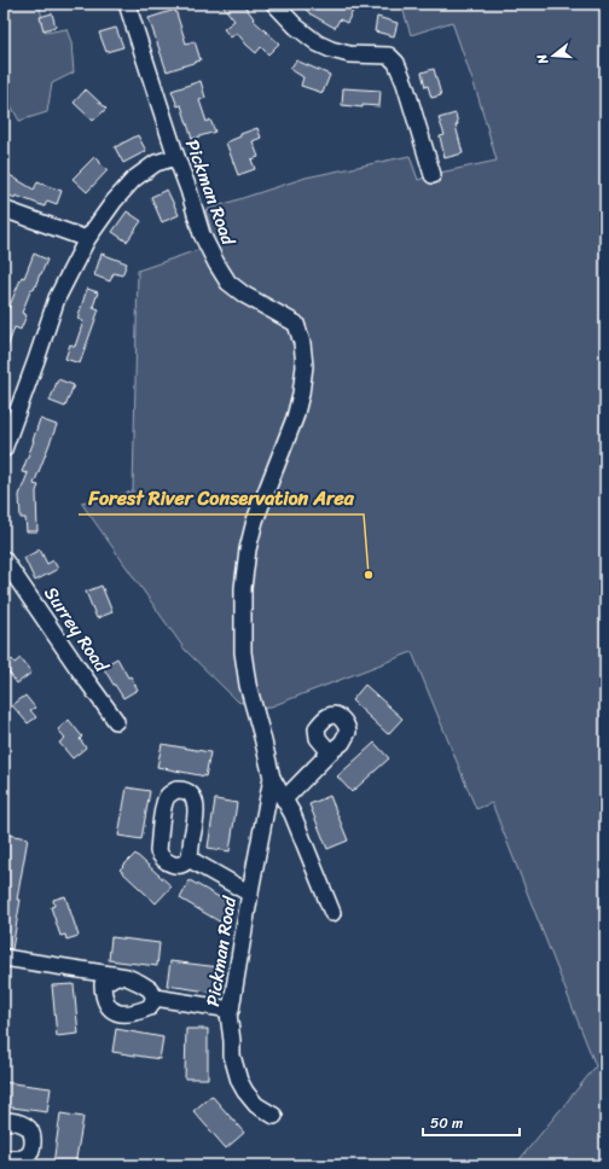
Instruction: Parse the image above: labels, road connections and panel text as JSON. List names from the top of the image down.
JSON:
{
  "streets": {
    "street": ["Pickman Road", "Surrey Road"]
  },
  "places": ["Forest River Conservation Area"],
  "scale_bar": "50 m",
  "north": "left"
}
